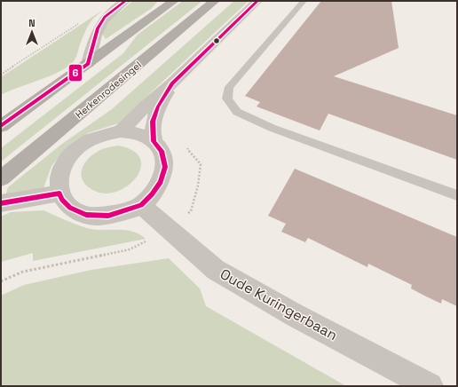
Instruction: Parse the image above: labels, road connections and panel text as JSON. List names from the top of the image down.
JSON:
{
  "streets": {
    "highway": ["Herkenrodesingel"],
    "street": ["Oude Kuringerbaan"]
  },
  "lines": ["transit line 6"],
  "north": "top"
}
